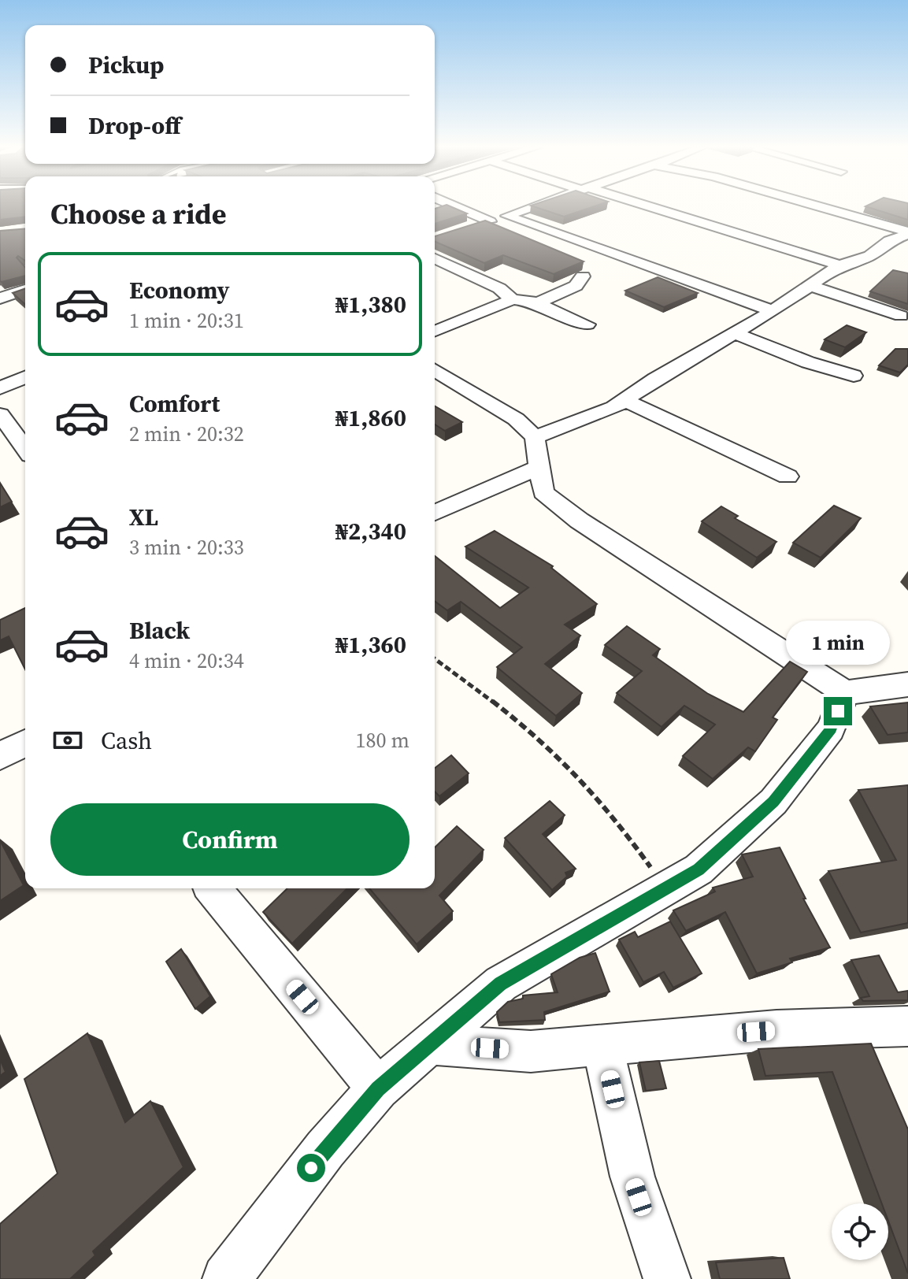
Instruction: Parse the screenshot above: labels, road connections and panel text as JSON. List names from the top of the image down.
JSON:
{
  "page": {
    "banner": ["Pickup", "Drop-off"],
    "heading": "Choose a ride",
    "list": [
      {
        "name": "Economy",
        "note": "1 min · 20:31",
        "value": "₦1,380"
      },
      {
        "name": "Comfort",
        "note": "2 min · 20:32",
        "value": "₦1,860"
      },
      {
        "name": "XL",
        "note": "3 min · 20:33",
        "value": "₦2,340"
      },
      {
        "name": "Black",
        "note": "4 min · 20:34",
        "value": "₦1,360"
      }
    ],
    "bubble": "1 min",
    "pay": ["Cash", "180 m"],
    "buttons": "Confirm"
  }
}
